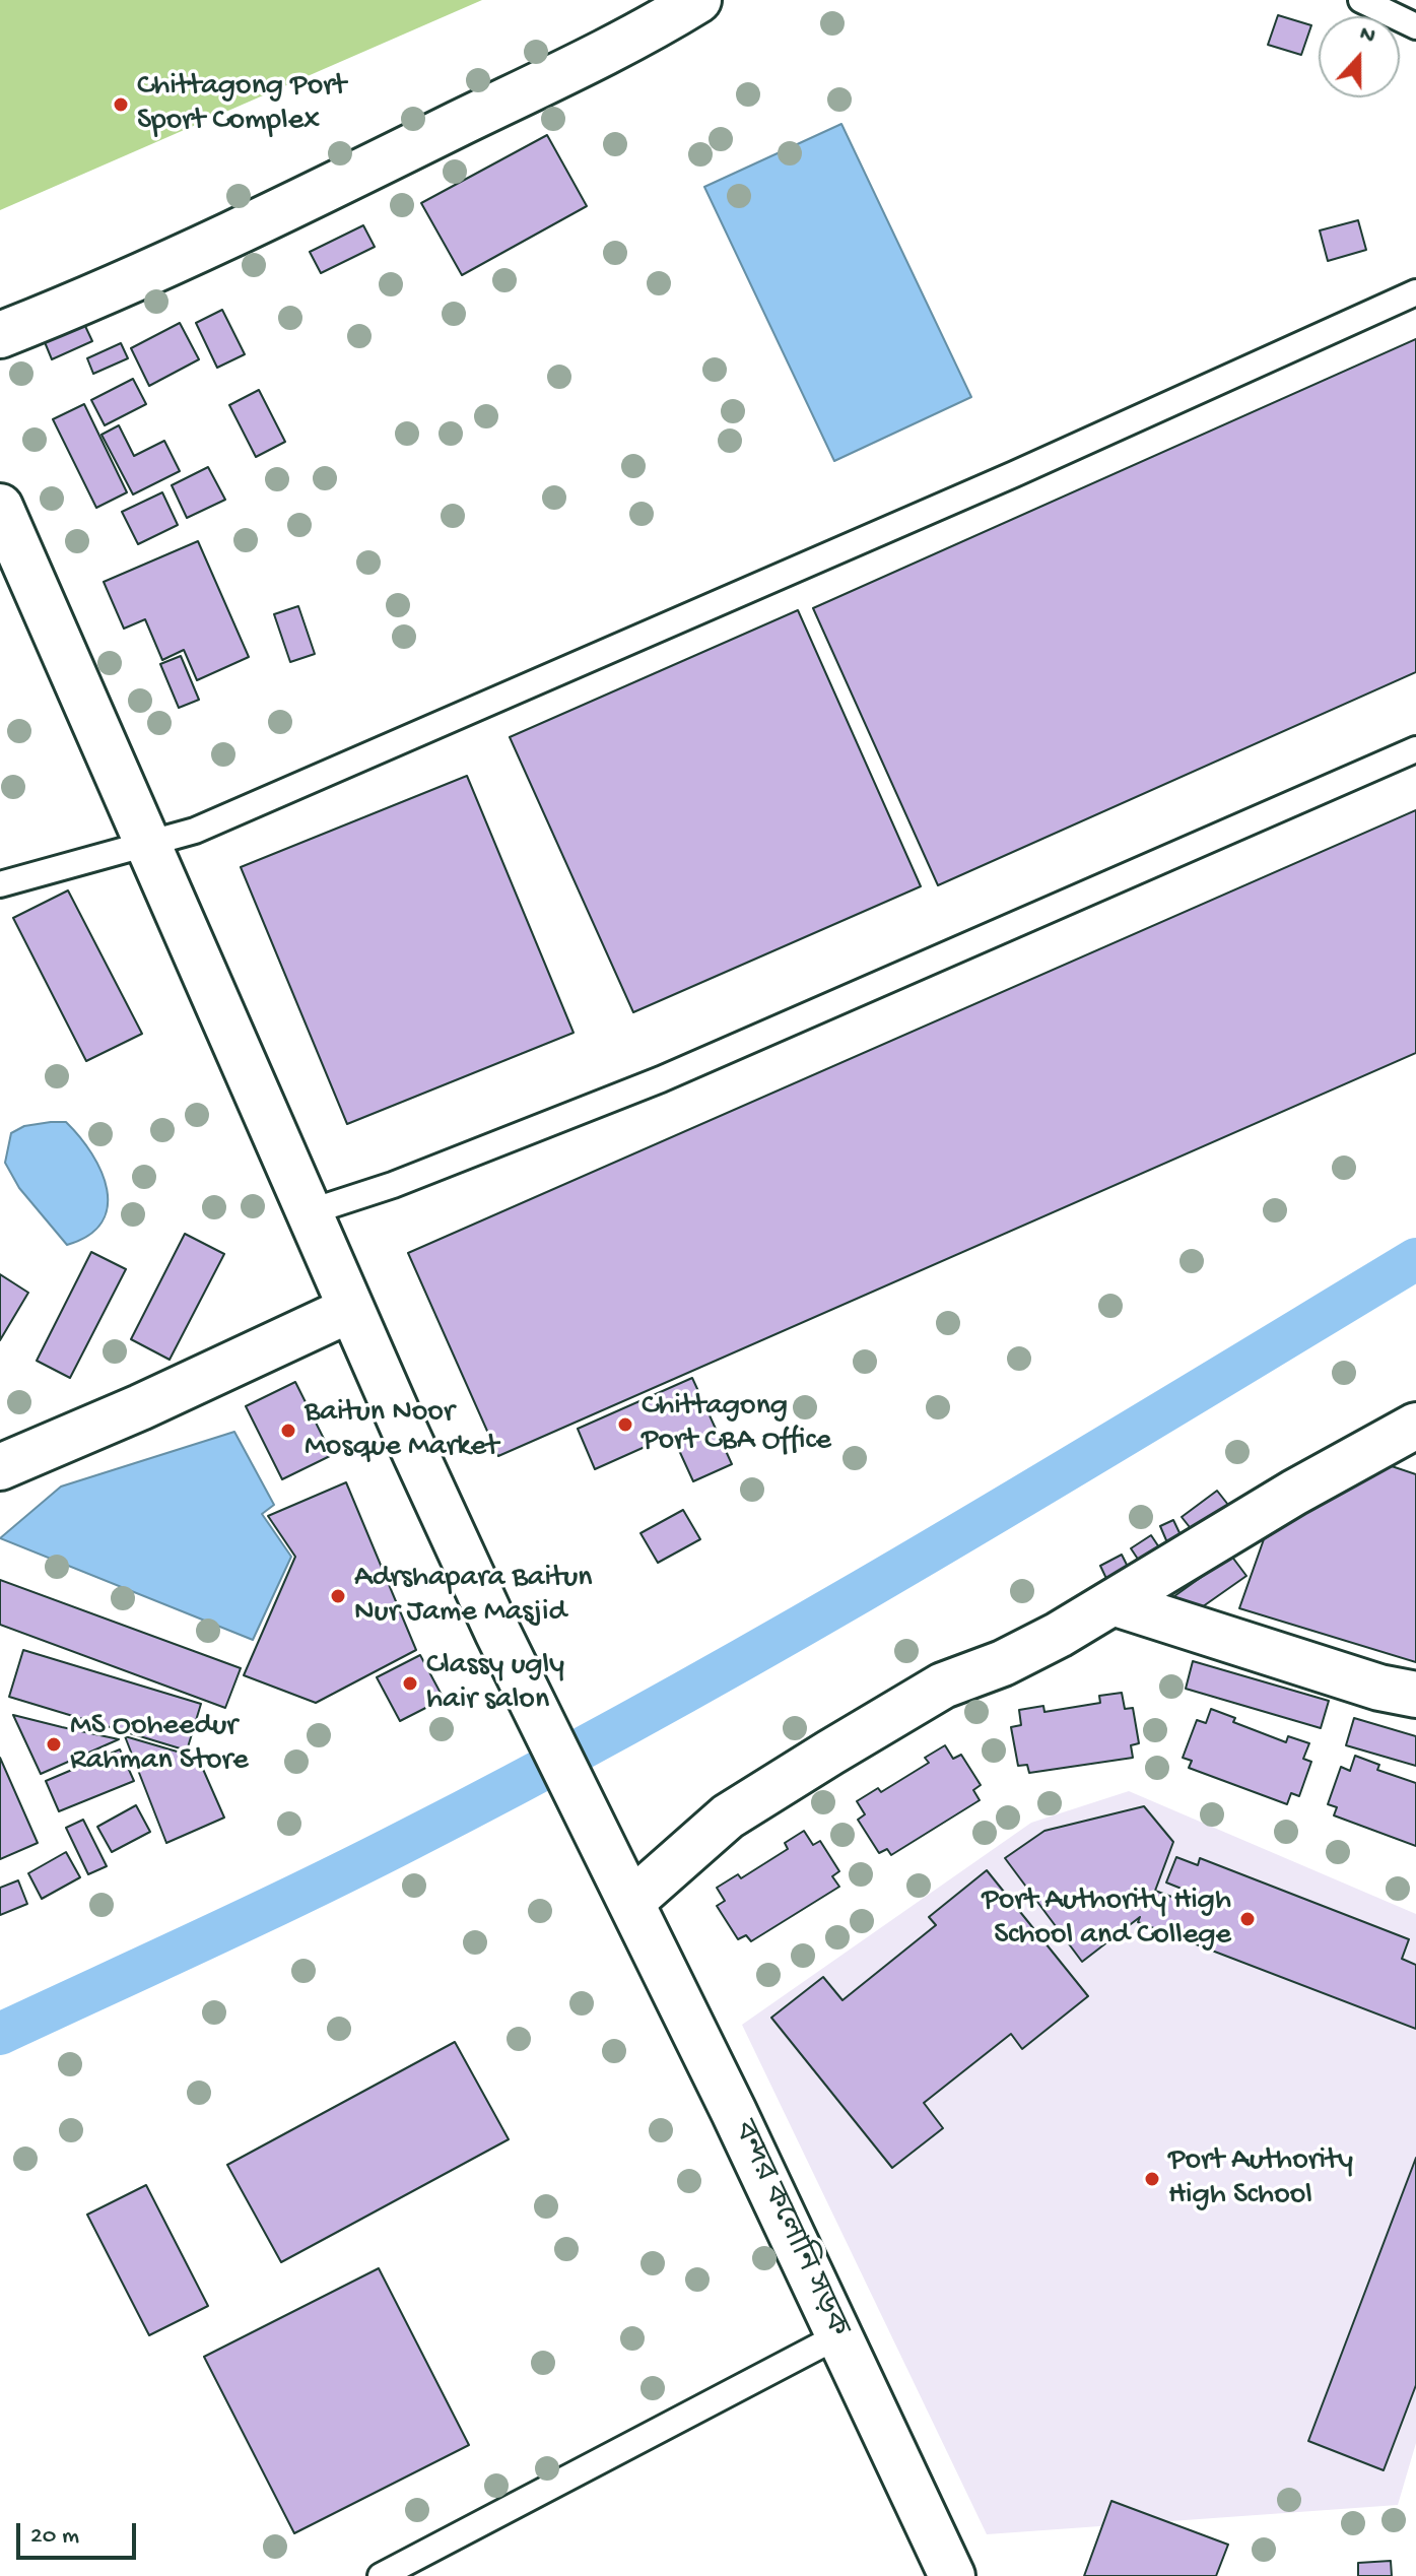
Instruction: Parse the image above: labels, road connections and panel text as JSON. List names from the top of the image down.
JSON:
{
  "streets": {
    "street": ["বন্দর কলোনি সড়ক"]
  },
  "places": [
    "Chittagong Port Sport Complex",
    "Chittagong Port CBA Office",
    "Baitun Noor Mosque Market",
    "Adrshapara Baitun Nur Jame Masjid",
    "Classy ugly hair salon",
    "MS Ooheedur Rahman Store",
    "Port Authority High School and College",
    "Port Authority High School"
  ],
  "scale_bar": "20 m",
  "north": "top"
}
